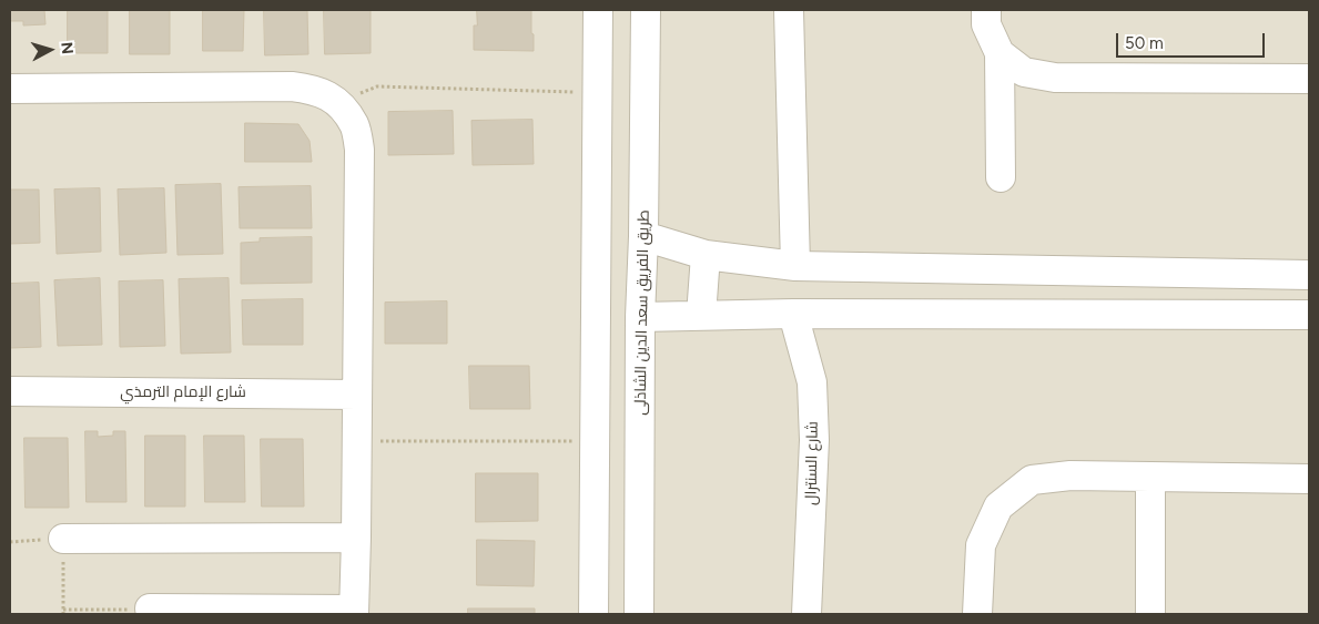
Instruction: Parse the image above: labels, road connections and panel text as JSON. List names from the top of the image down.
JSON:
{
  "streets": {
    "street": ["طريق الفريق سعد الدين الشاذلى", "شارع الإمام الترمذي", "شارع السنترال"]
  },
  "scale_bar": "50 m",
  "north": "right"
}
